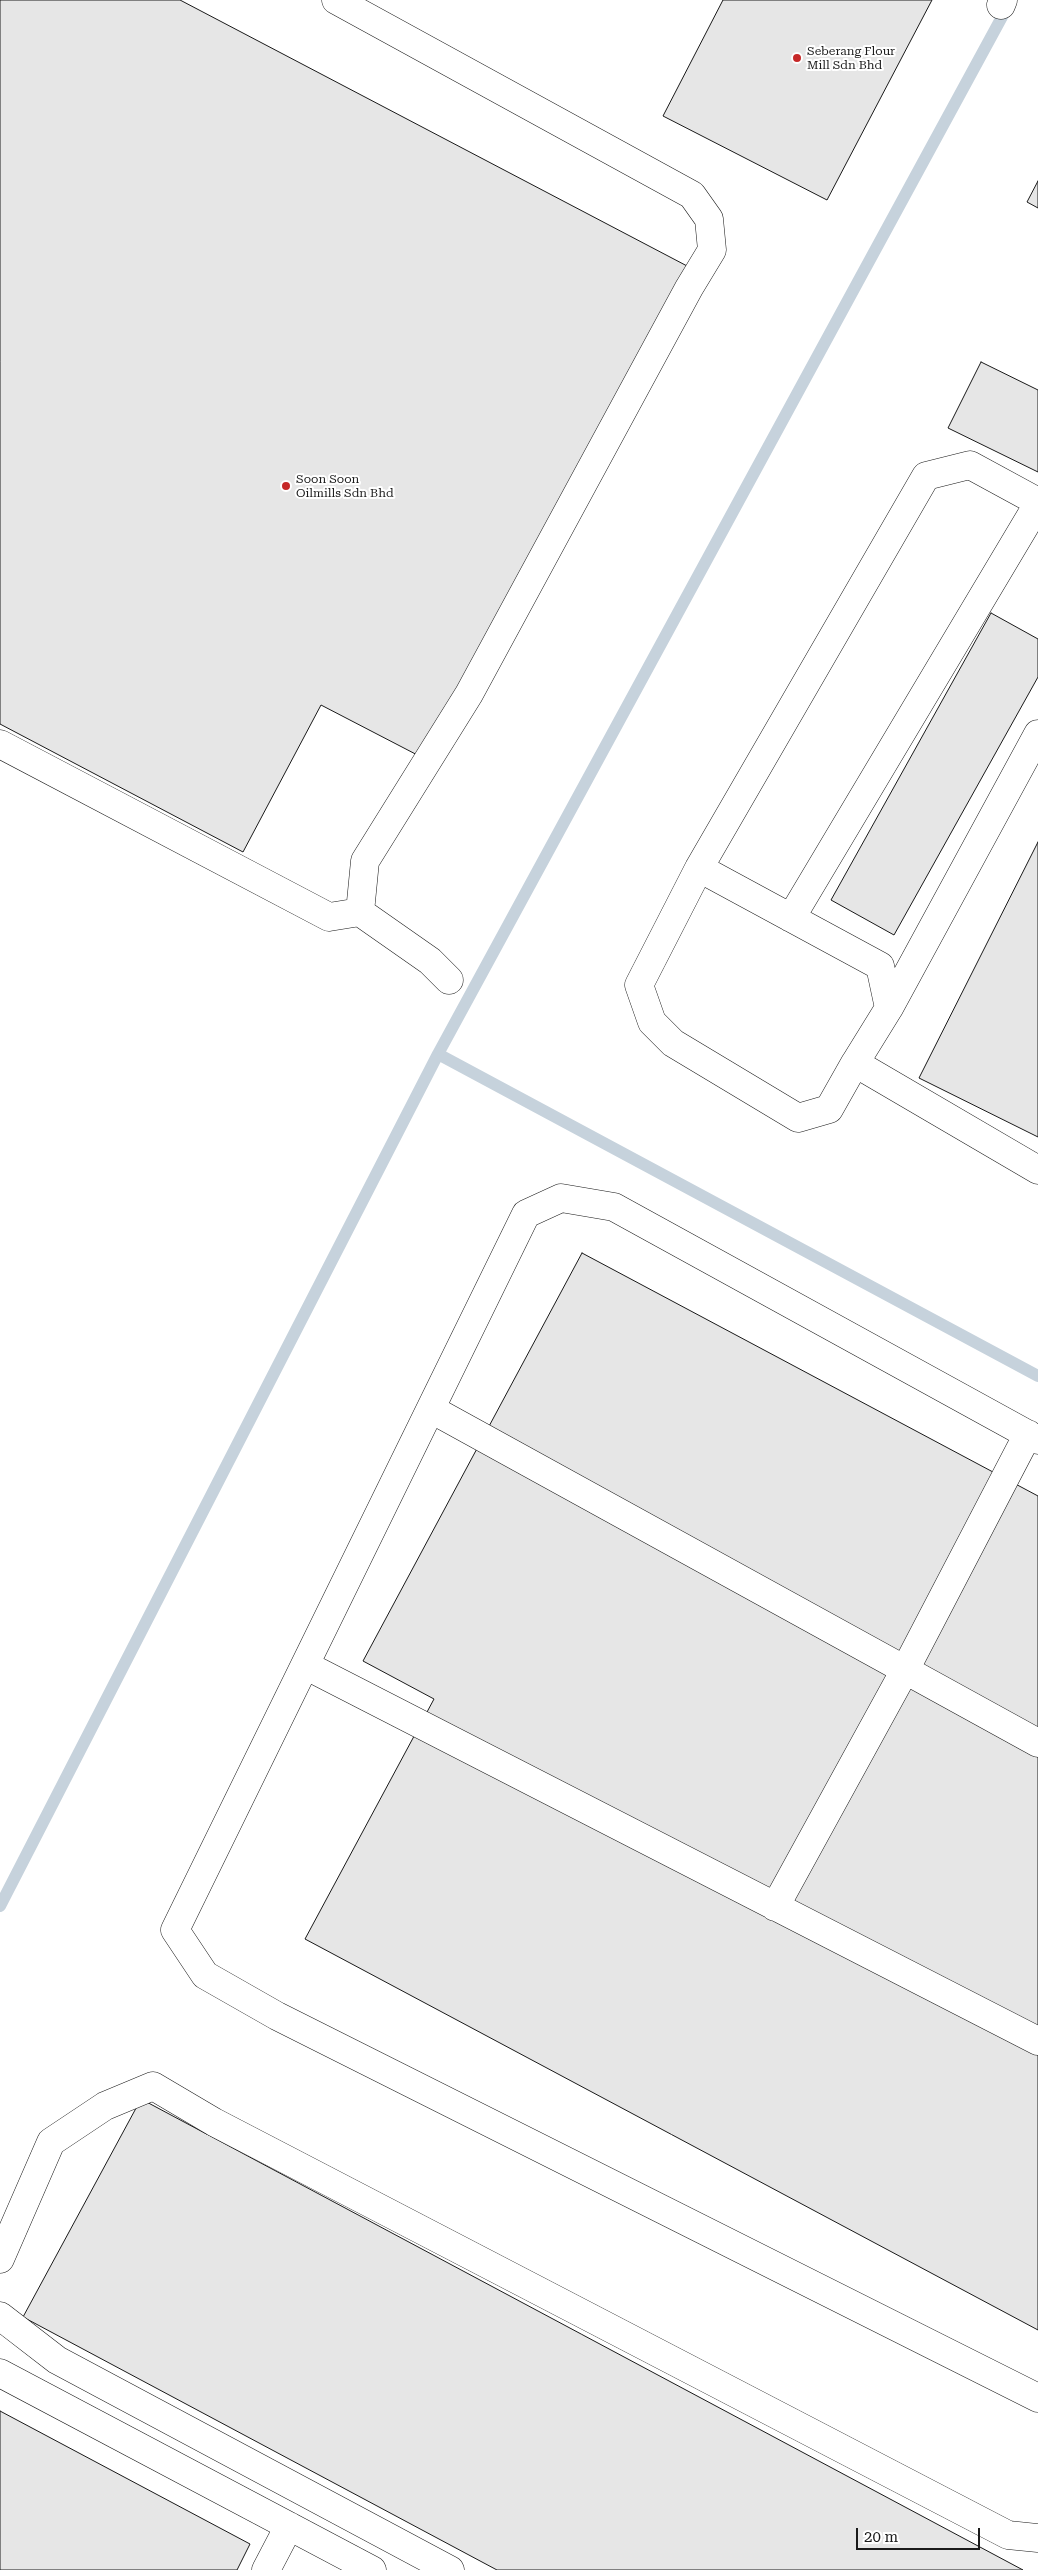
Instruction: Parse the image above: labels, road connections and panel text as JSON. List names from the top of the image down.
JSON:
{
  "places": ["Seberang Flour Mill Sdn Bhd", "Soon Soon Oilmills Sdn Bhd"],
  "scale_bar": "20 m"
}
